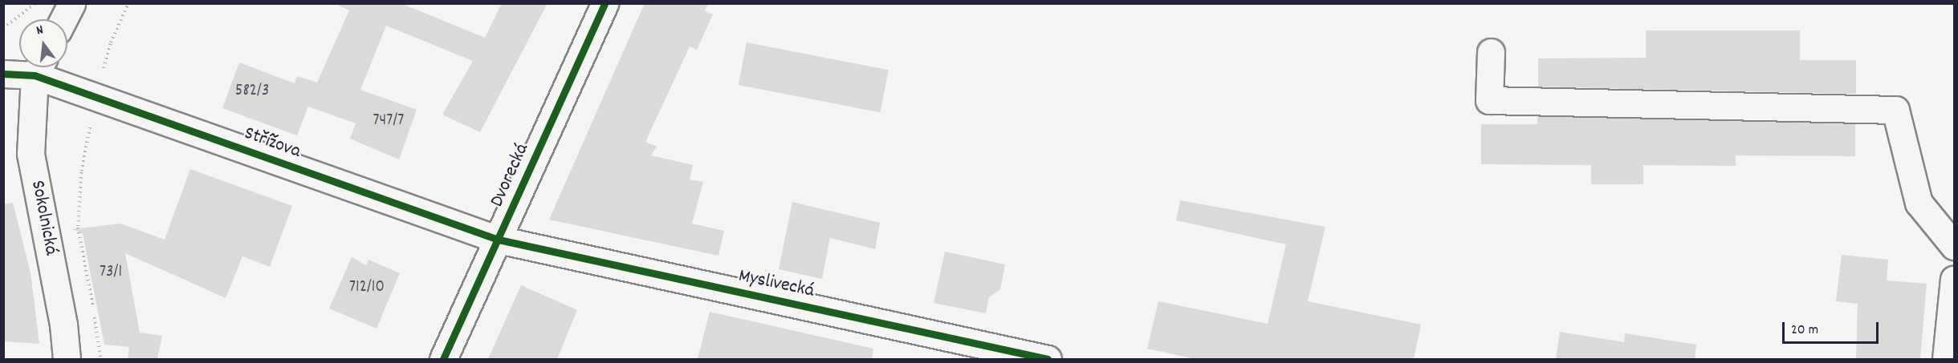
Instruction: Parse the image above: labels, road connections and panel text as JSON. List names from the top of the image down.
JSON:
{
  "streets": {
    "street": [
      "Střížova",
      "Dvorecká",
      "Sokolnická",
      "Myslivecká"
    ]
  },
  "crossings": [
    ["Střížova", "Dvorecká"],
    ["Střížova", "Myslivecká"],
    ["Dvorecká", "Myslivecká"]
  ],
  "house_numbers": [
    "582/3",
    "747/7",
    "73/1",
    "712/10"
  ],
  "scale_bar": "20 m",
  "north": "top"
}
